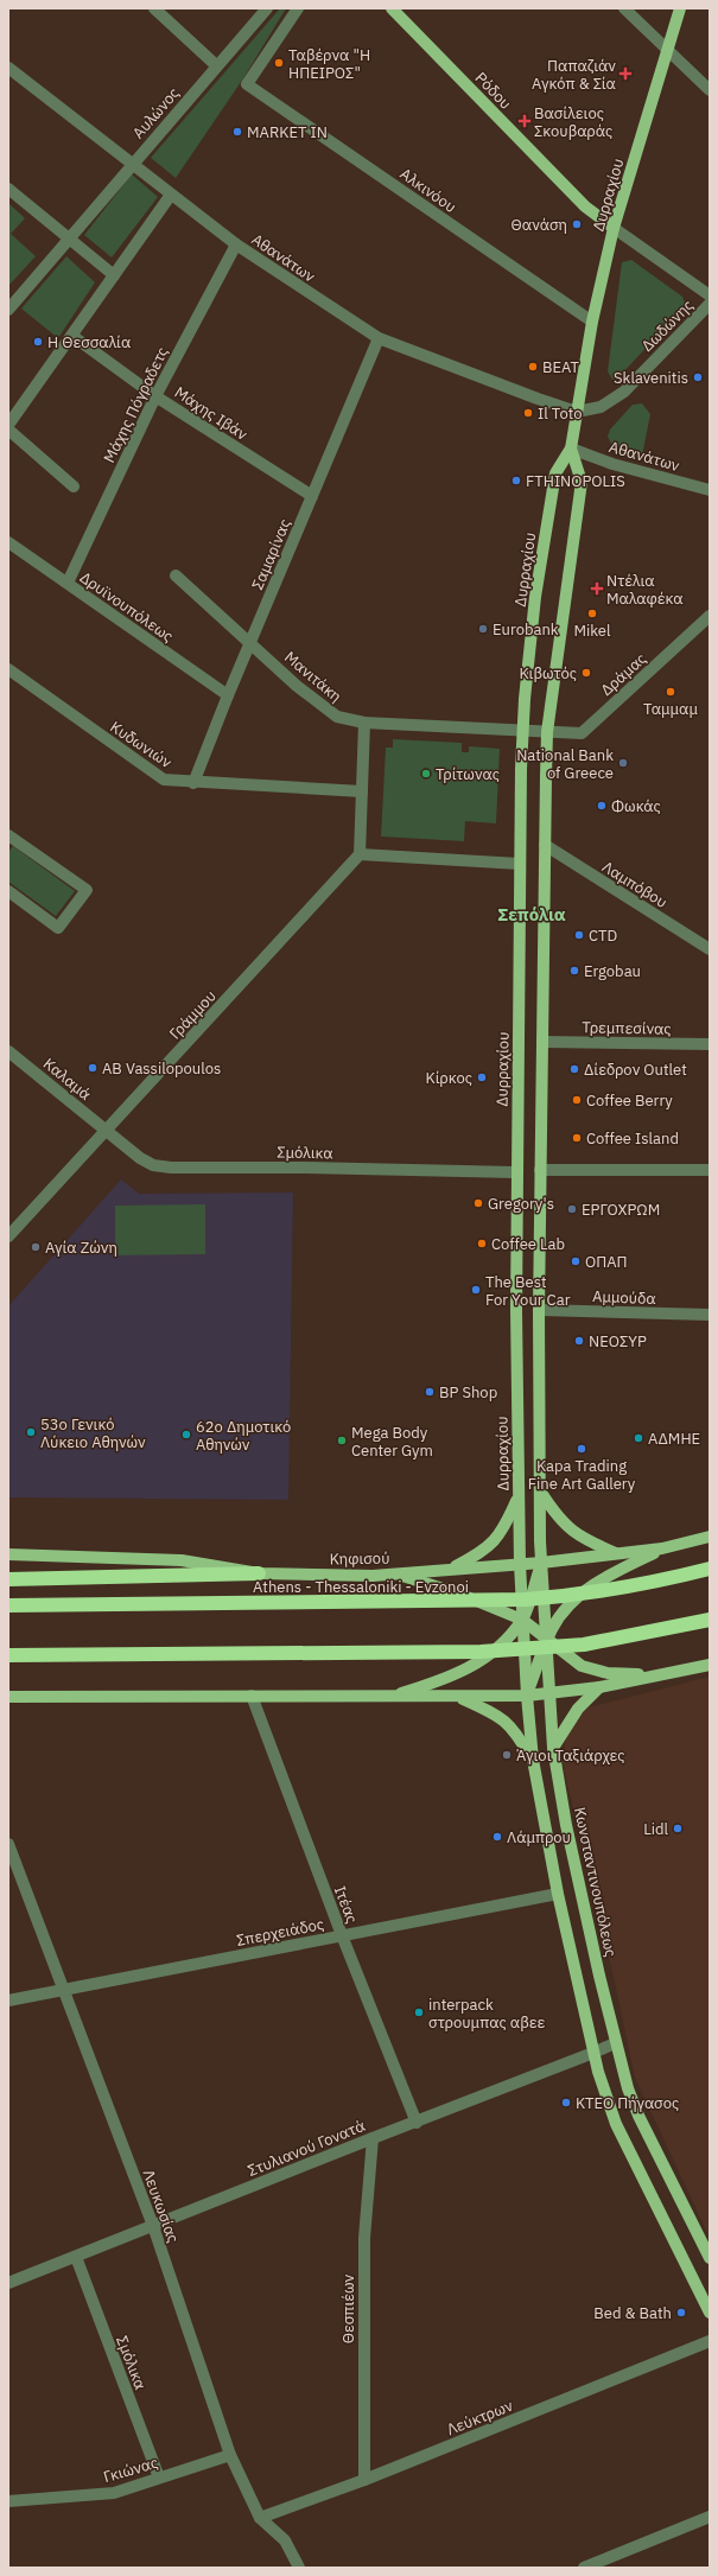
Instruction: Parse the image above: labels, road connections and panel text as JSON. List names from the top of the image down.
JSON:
{
  "streets": {
    "highway": ["Athens - Thessaloniki - Evzonoi"],
    "main road": [
      "Ρόδου",
      "Δυρραχίου",
      "Κηφισού",
      "Κωνσταντινουπόλεως"
    ],
    "street": [
      "Αυλώνος",
      "Αλκινόου",
      "Αθανάτων",
      "Δωδώνης",
      "Μάχης Πόγραδετς",
      "Μάχης Ιβάν",
      "Σαμαρίνας",
      "Δρυϊνουπόλεως",
      "Δράμας",
      "Μανιτάκη",
      "Κυδωνιών",
      "Λαμπόβου",
      "Γράμμου",
      "Τρεμπεσίνας",
      "Καλαμά",
      "Σμόλικα",
      "Αμμούδα",
      "Ιτέας",
      "Σπερχειάδος",
      "Στυλιανού Γονατά",
      "Λευκωσίας",
      "Θεσπιέων",
      "Λεύκτρων",
      "Γκιώνας"
    ]
  },
  "crossings": [
    ["Ρόδου", "Δυρραχίου"],
    ["Αυλώνος", "Αθανάτων"],
    ["Αλκινόου", "Δυρραχίου"],
    ["Δυρραχίου", "Αθανάτων"],
    ["Δυρραχίου", "Δωδώνης"],
    ["Δυρραχίου", "Δράμας"],
    ["Δυρραχίου", "Μανιτάκη"],
    ["Δυρραχίου", "Λαμπόβου"],
    ["Δυρραχίου", "Τρεμπεσίνας"],
    ["Δυρραχίου", "Σμόλικα"],
    ["Δυρραχίου", "Αμμούδα"],
    ["Δυρραχίου", "Κηφισού"],
    ["Δυρραχίου", "Κωνσταντινουπόλεως"],
    ["Αθανάτων", "Δωδώνης"],
    ["Αθανάτων", "Μάχης Πόγραδετς"],
    ["Αθανάτων", "Σαμαρίνας"],
    ["Μάχης Πόγραδετς", "Μάχης Ιβάν"],
    ["Μάχης Πόγραδετς", "Δρυϊνουπόλεως"],
    ["Μάχης Ιβάν", "Σαμαρίνας"],
    ["Σαμαρίνας", "Δρυϊνουπόλεως"],
    ["Σαμαρίνας", "Μανιτάκη"],
    ["Σαμαρίνας", "Κυδωνιών"],
    ["Δράμας", "Μανιτάκη"],
    ["Γράμμου", "Καλαμά"],
    ["Γράμμου", "Σμόλικα"],
    ["Καλαμά", "Σμόλικα"],
    ["Σμόλικα", "Στυλιανού Γονατά"],
    ["Σμόλικα", "Γκιώνας"],
    ["Κηφισού", "Κωνσταντινουπόλεως"],
    ["Κωνσταντινουπόλεως", "Στυλιανού Γονατά"],
    ["Ιτέας", "Σπερχειάδος"],
    ["Ιτέας", "Στυλιανού Γονατά"],
    ["Σπερχειάδος", "Λευκωσίας"],
    ["Στυλιανού Γονατά", "Λευκωσίας"],
    ["Στυλιανού Γονατά", "Θεσπιέων"],
    ["Λευκωσίας", "Λεύκτρων"],
    ["Λευκωσίας", "Γκιώνας"],
    ["Θεσπιέων", "Λεύκτρων"]
  ],
  "districts": ["Σεπόλια"],
  "places": {
    "other": [
      "Ταβέρνα \"Η ΗΠΕΙΡΟΣ\"",
      "MARKET IN",
      "Θανάση",
      "Η Θεσσαλία",
      "ΒΕΑΤ",
      "Sklavenitis",
      "Il Toto",
      "FTHINOPOLIS",
      "Mikel",
      "Eurobank",
      "Κιβωτός",
      "Ταμμαμ",
      "National Bank of Greece",
      "Τρίτωνας",
      "Φωκάς",
      "CTD",
      "Ergobau",
      "AB Vassilopoulos",
      "Δίεδρον Outlet",
      "Κίρκος",
      "Coffee Berry",
      "Coffee Island",
      "Gregory's",
      "ΕΡΓΟΧΡΩΜ",
      "Coffee Lab",
      "Αγία Ζώνη",
      "ΟΠΑΠ",
      "The Best For Your Car",
      "ΝΕΟΣΥΡ",
      "BP Shop",
      "53ο Γενικό Λύκειο Αθηνών",
      "62ο Δημοτικό Αθηνών",
      "ΑΔΜΗΕ",
      "Mega Body Center Gym",
      "Kapa Trading Fine Art Gallery",
      "Άγιοι Ταξιάρχες",
      "Lidl",
      "Λάμπρου",
      "interpack στρουμπας αβεε",
      "ΚΤΕΟ Πήγασος",
      "Bed & Bath"
    ],
    "health": ["Παπαζιάν Αγκόπ & Σία", "Βασίλειος Σκουβαράς", "Ντέλια Μαλαφέκα"]
  }
}
